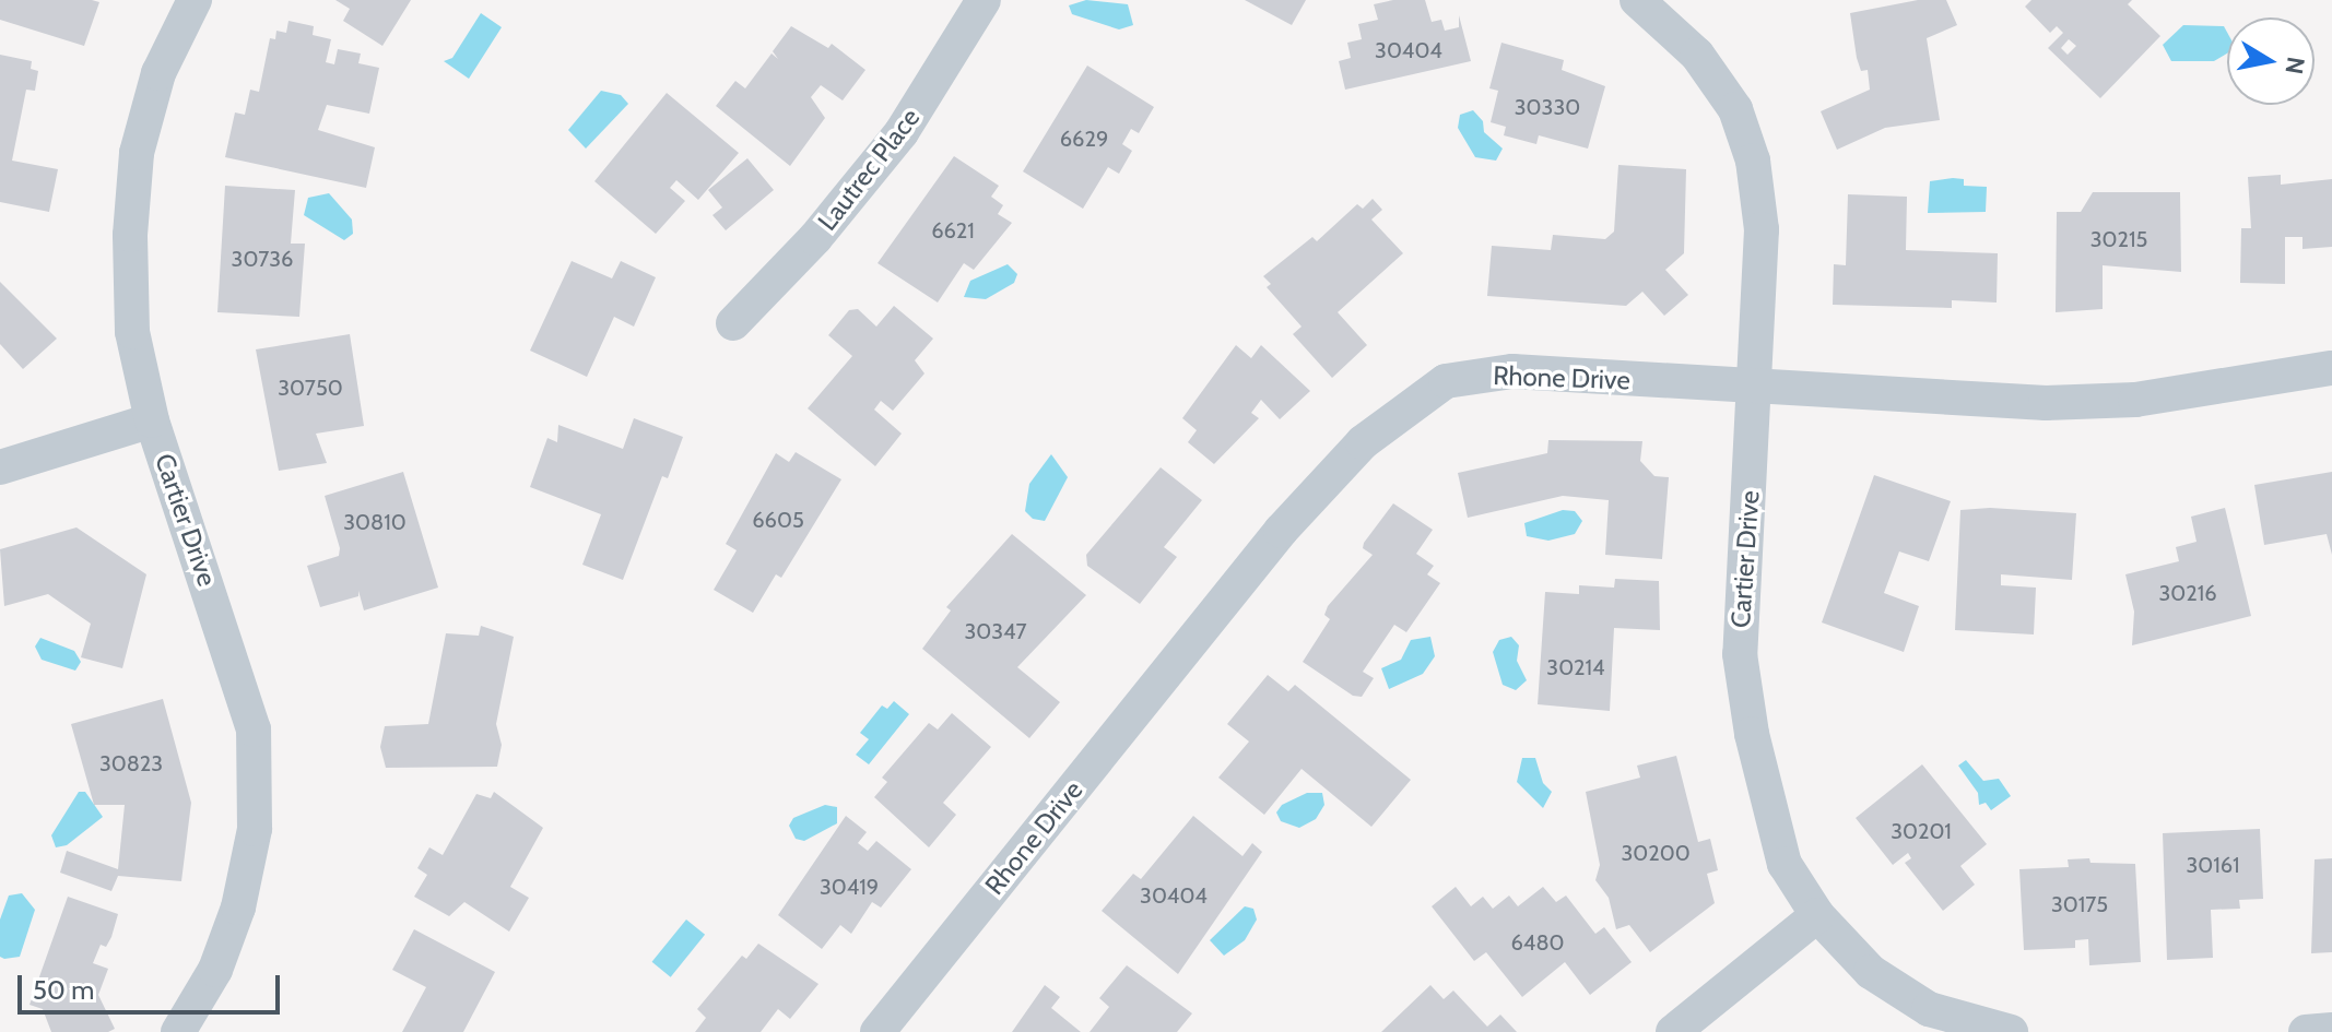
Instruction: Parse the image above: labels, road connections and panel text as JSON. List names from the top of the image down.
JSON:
{
  "streets": {
    "street": ["Lautrec Place", "Rhone Drive", "Cartier Drive"]
  },
  "crossings": [
    ["Rhone Drive", "Cartier Drive"]
  ],
  "house_numbers": [
    "30404",
    "30330",
    "6629",
    "6621",
    "30215",
    "30736",
    "30750",
    "6605",
    "30810",
    "30216",
    "30347",
    "30214",
    "30823",
    "30201",
    "30200",
    "30161",
    "30419",
    "30404",
    "30175",
    "6480"
  ],
  "scale_bar": "50 m",
  "north": "right"
}
